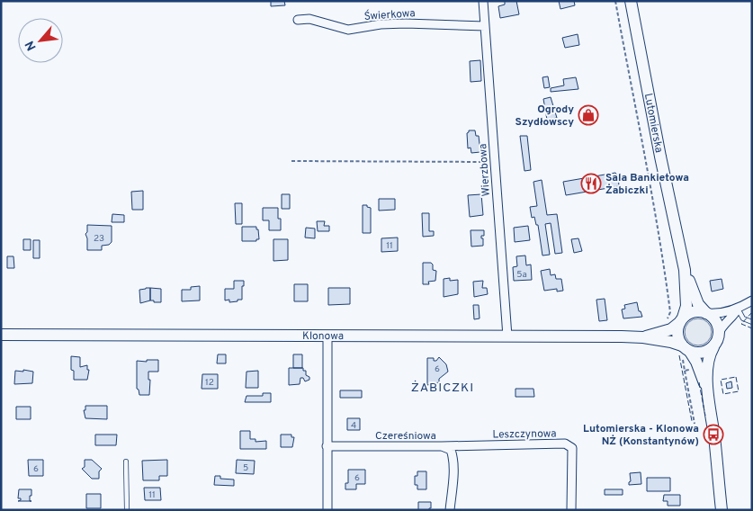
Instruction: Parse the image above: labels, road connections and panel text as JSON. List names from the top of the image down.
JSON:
{
  "streets": {
    "street": [
      "Świerkowa",
      "Lutomierska",
      "Wierzbowa",
      "Klonowa",
      "Leszczynowa",
      "Czereśniowa"
    ]
  },
  "crossings": [
    ["Świerkowa", "Wierzbowa"],
    ["Lutomierska", "Klonowa"],
    ["Wierzbowa", "Klonowa"],
    ["Leszczynowa", "Czereśniowa"]
  ],
  "districts": ["ŻABICZKI"],
  "places": {
    "shop": ["Ogrody Szydłowscy"],
    "restaurant": ["Sala Bankietowa Żabiczki"],
    "bus stop": ["Lutomierska - Klonowa NŻ (Konstantynów)"]
  },
  "house_numbers": [
    "23",
    "11",
    "5a",
    "6",
    "12",
    "4",
    "5",
    "6",
    "6",
    "11"
  ],
  "north": "bottom left"
}
